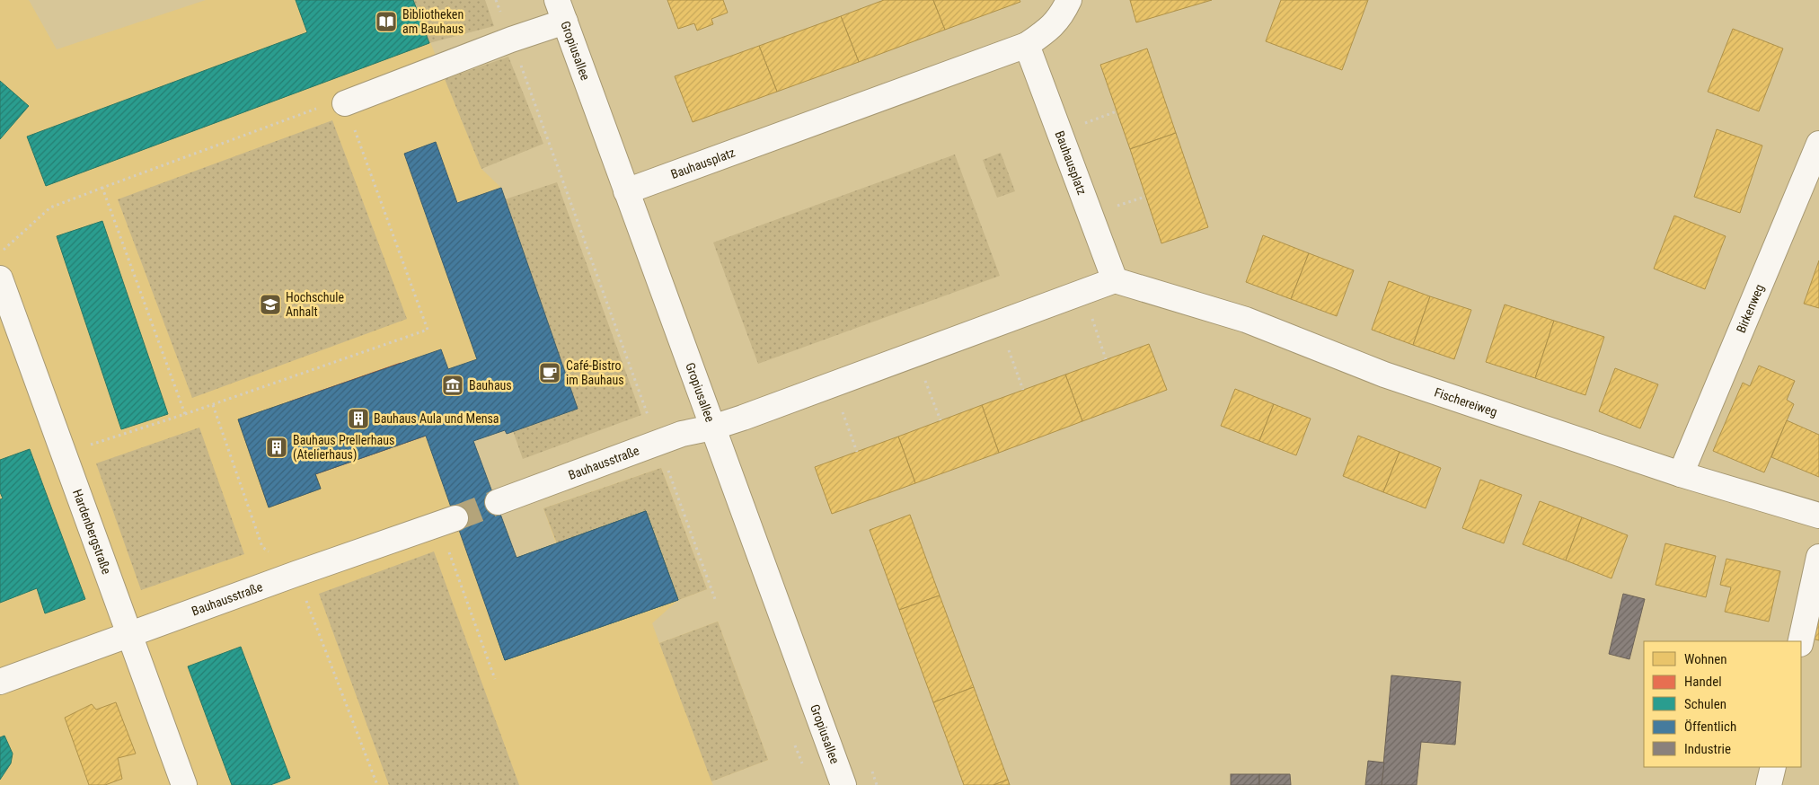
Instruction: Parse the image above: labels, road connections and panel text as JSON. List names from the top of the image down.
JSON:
{
  "streets": {
    "street": [
      "Gropiusallee",
      "Bauhausplatz",
      "Birkenweg",
      "Fischereiweg",
      "Bauhausstraße",
      "Hardenbergstraße"
    ]
  },
  "crossings": [
    ["Gropiusallee", "Bauhausplatz"],
    ["Gropiusallee", "Bauhausstraße"],
    ["Bauhausplatz", "Fischereiweg"],
    ["Birkenweg", "Fischereiweg"],
    ["Bauhausstraße", "Hardenbergstraße"]
  ],
  "places": {
    "library": ["Bibliotheken am Bauhaus"],
    "school or university": ["Hochschule Anhalt"],
    "cafe": ["Café-Bistro im Bauhaus"],
    "museum": ["Bauhaus"],
    "building": ["Bauhaus Aula und Mensa", "Bauhaus Prellerhaus (Atelierhaus)"]
  },
  "legend": [
    "Wohnen",
    "Handel",
    "Schulen",
    "Öffentlich",
    "Industrie"
  ]
}
